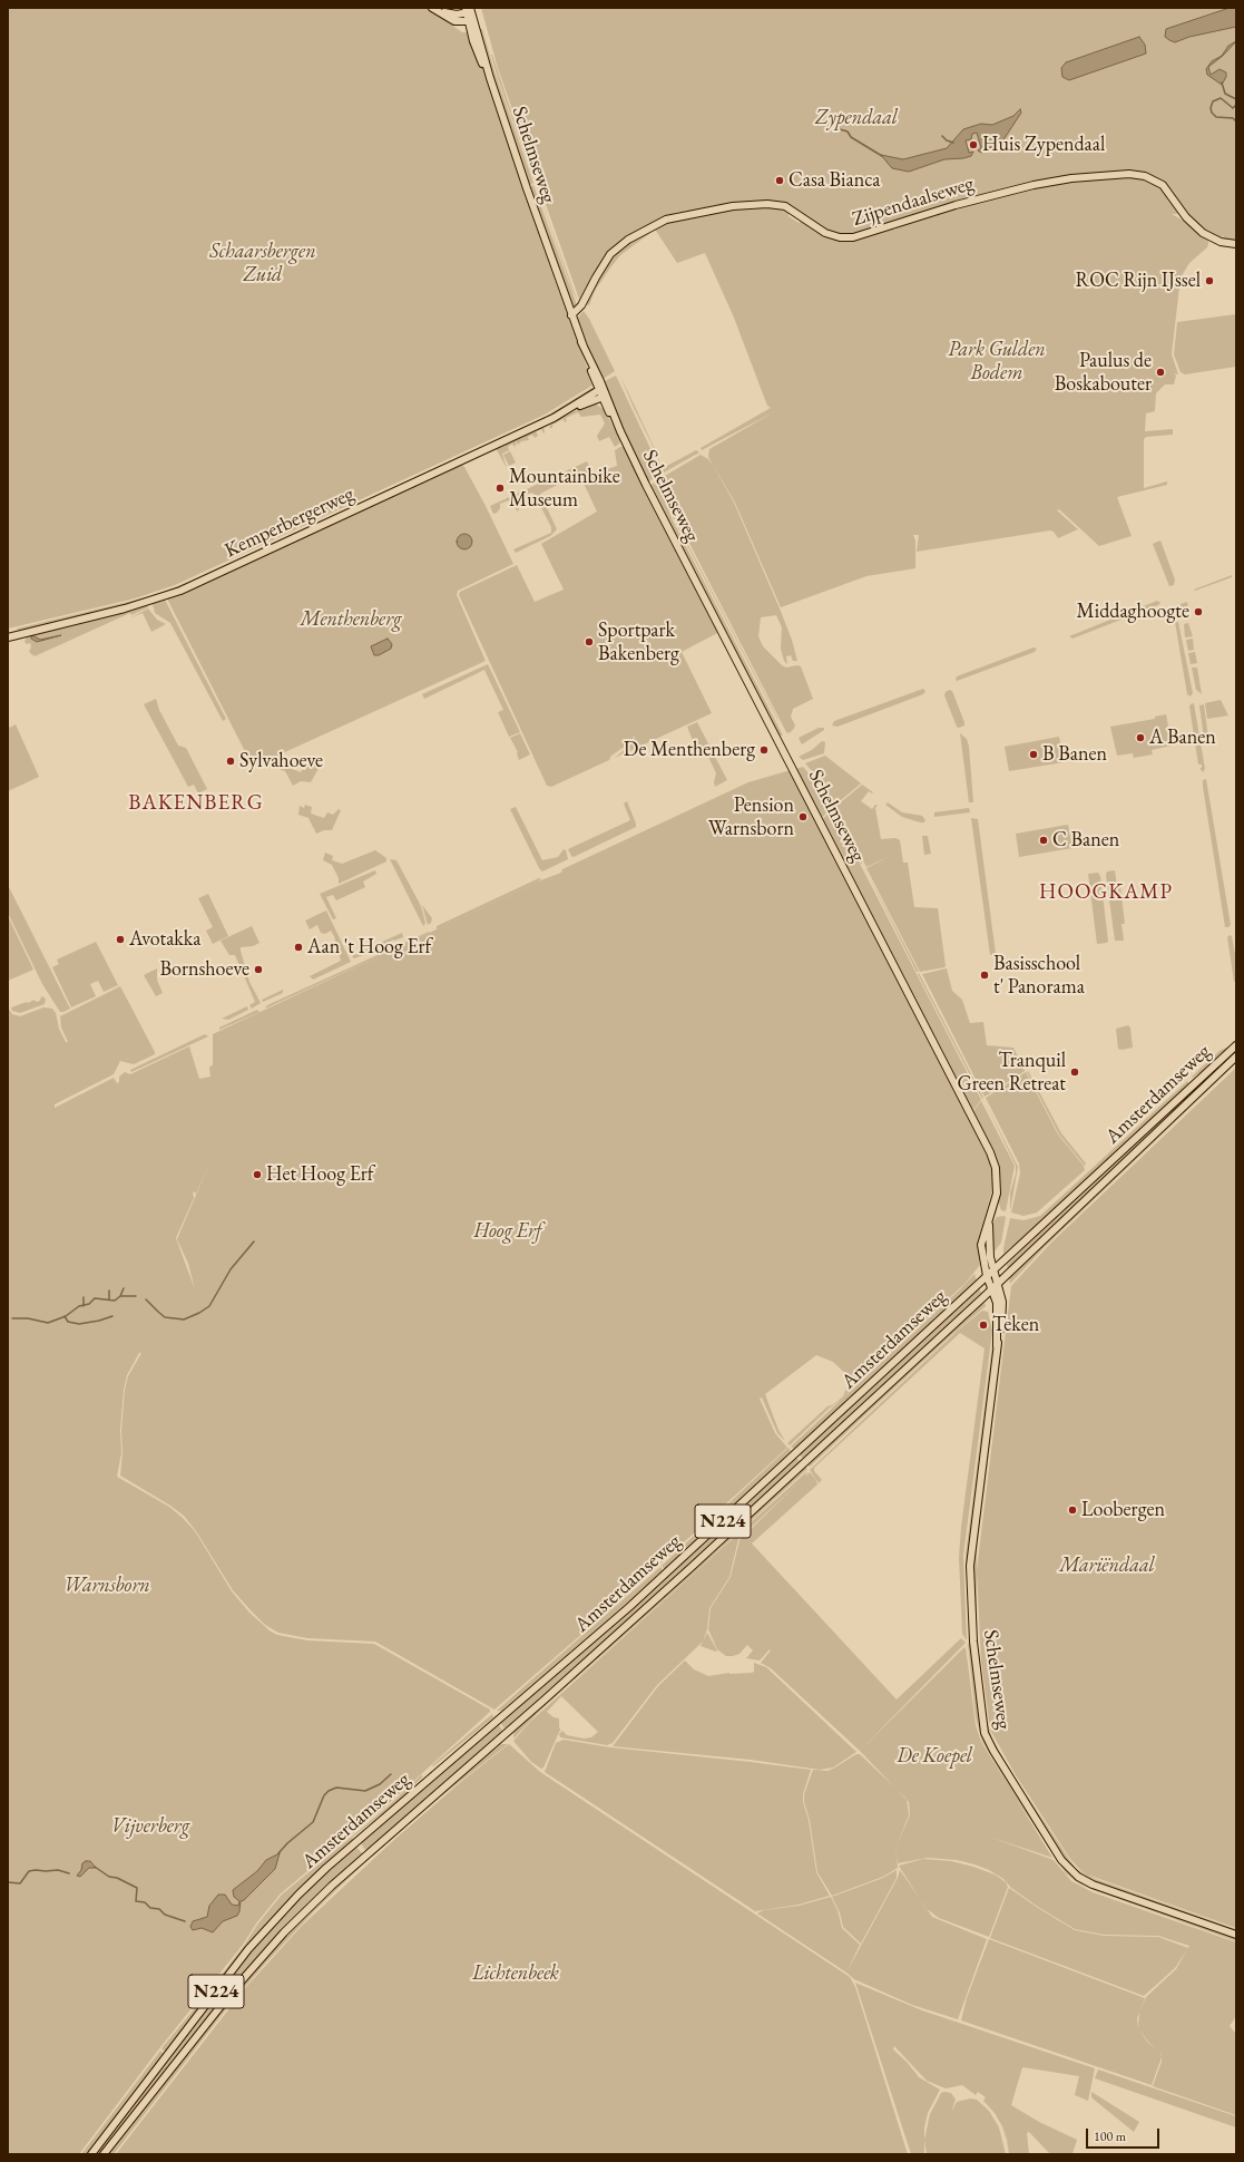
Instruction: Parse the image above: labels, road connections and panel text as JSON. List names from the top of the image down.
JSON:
{
  "streets": {
    "main road": [
      "Schelmseweg",
      "Zijpendaalseweg",
      "Kemperbergerweg",
      "Amsterdamseweg",
      "N224"
    ]
  },
  "crossings": [
    ["Schelmseweg", "Zijpendaalseweg"],
    ["Schelmseweg", "Kemperbergerweg"],
    ["Schelmseweg", "Amsterdamseweg"]
  ],
  "districts": ["BAKENBERG", "HOOGKAMP"],
  "parks": [
    "Zypendaal",
    "Schaarsbergen Zuid",
    "Park Gulden Bodem",
    "Menthenberg",
    "Hoog Erf",
    "Mariëndaal",
    "Warnsborn",
    "De Koepel",
    "Vijverberg",
    "Lichtenbeek"
  ],
  "places": [
    "Huis Zypendaal",
    "Casa Bianca",
    "ROC Rijn IJssel",
    "Paulus de Boskabouter",
    "Mountainbike Museum",
    "Middaghoogte",
    "Sportpark Bakenberg",
    "A Banen",
    "De Menthenberg",
    "B Banen",
    "Sylvahoeve",
    "Pension Warnsborn",
    "C Banen",
    "Avotakka",
    "Aan 't Hoog Erf",
    "Bornshoeve",
    "Basisschool t' Panorama",
    "Tranquil Green Retreat",
    "Het Hoog Erf",
    "Teken",
    "Loobergen"
  ],
  "scale_bar": "100 m"
}
